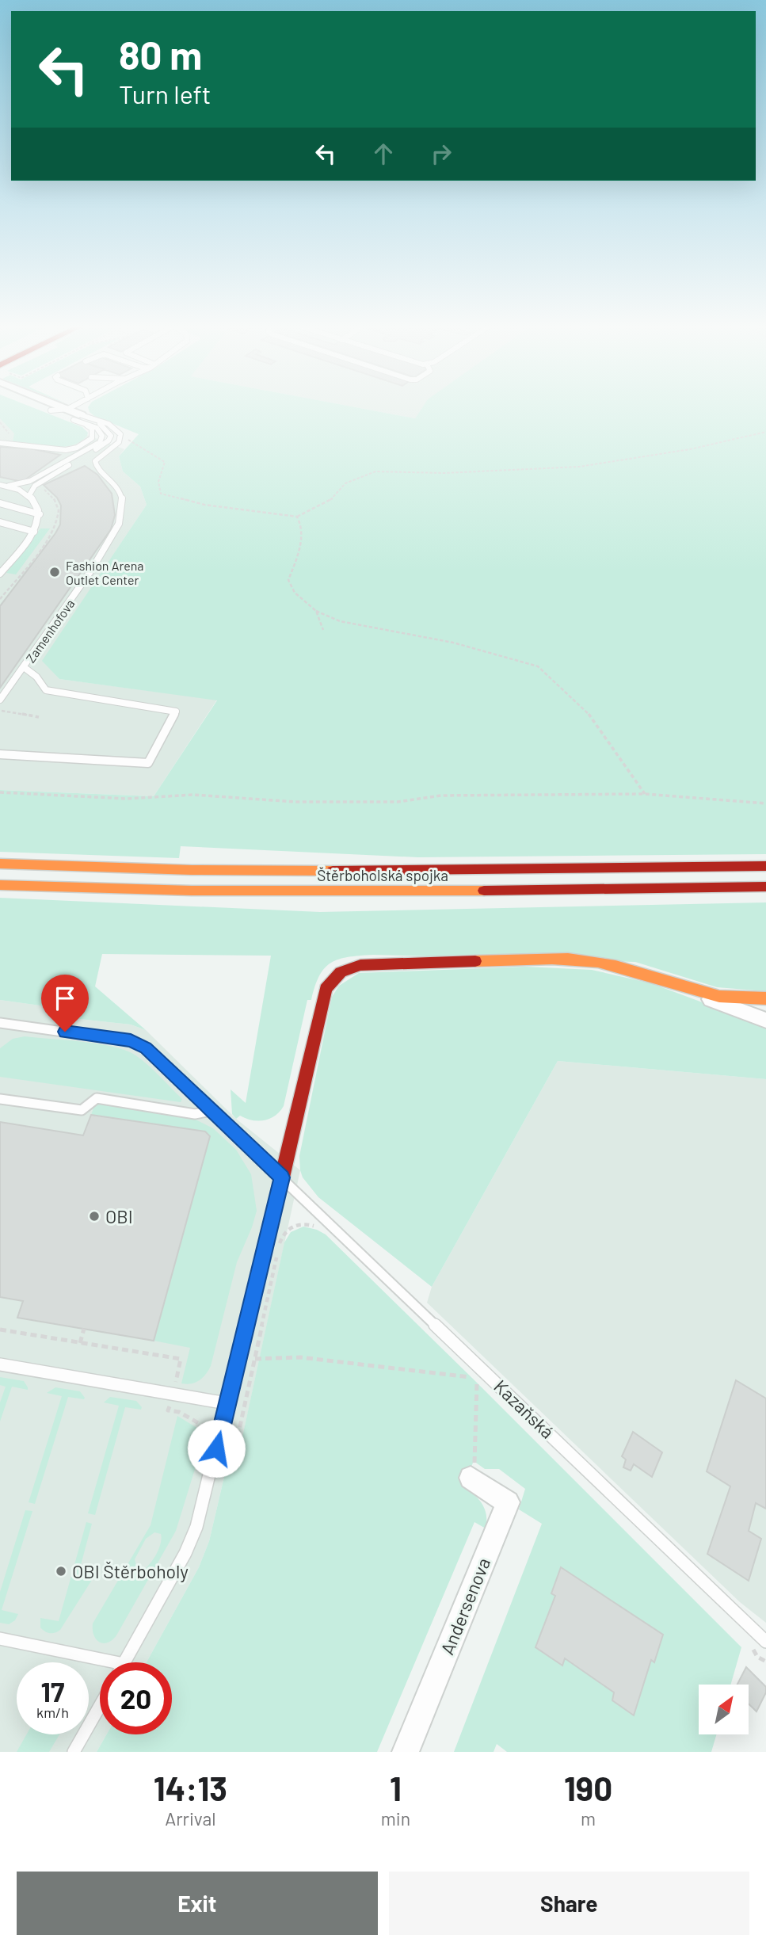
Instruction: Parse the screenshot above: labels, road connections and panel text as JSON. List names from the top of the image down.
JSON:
{
  "streets": {
    "main road": ["Štěrboholská spojka"],
    "street": ["Andersenova"],
    "lane": ["Zamenhofova", "Kazaňská"]
  },
  "places": ["Fashion Arena Outlet Center", "OBI", "OBI Štěrboholy"],
  "north": "top right",
  "page": {
    "turn": ["80 m", "Turn left"],
    "speed": "17 km/h",
    "limit": "20",
    "eta": [
      "14:13",
      "Arrival",
      "1",
      "min",
      "190",
      "m"
    ],
    "buttons": ["Exit", "Share"]
  }
}
